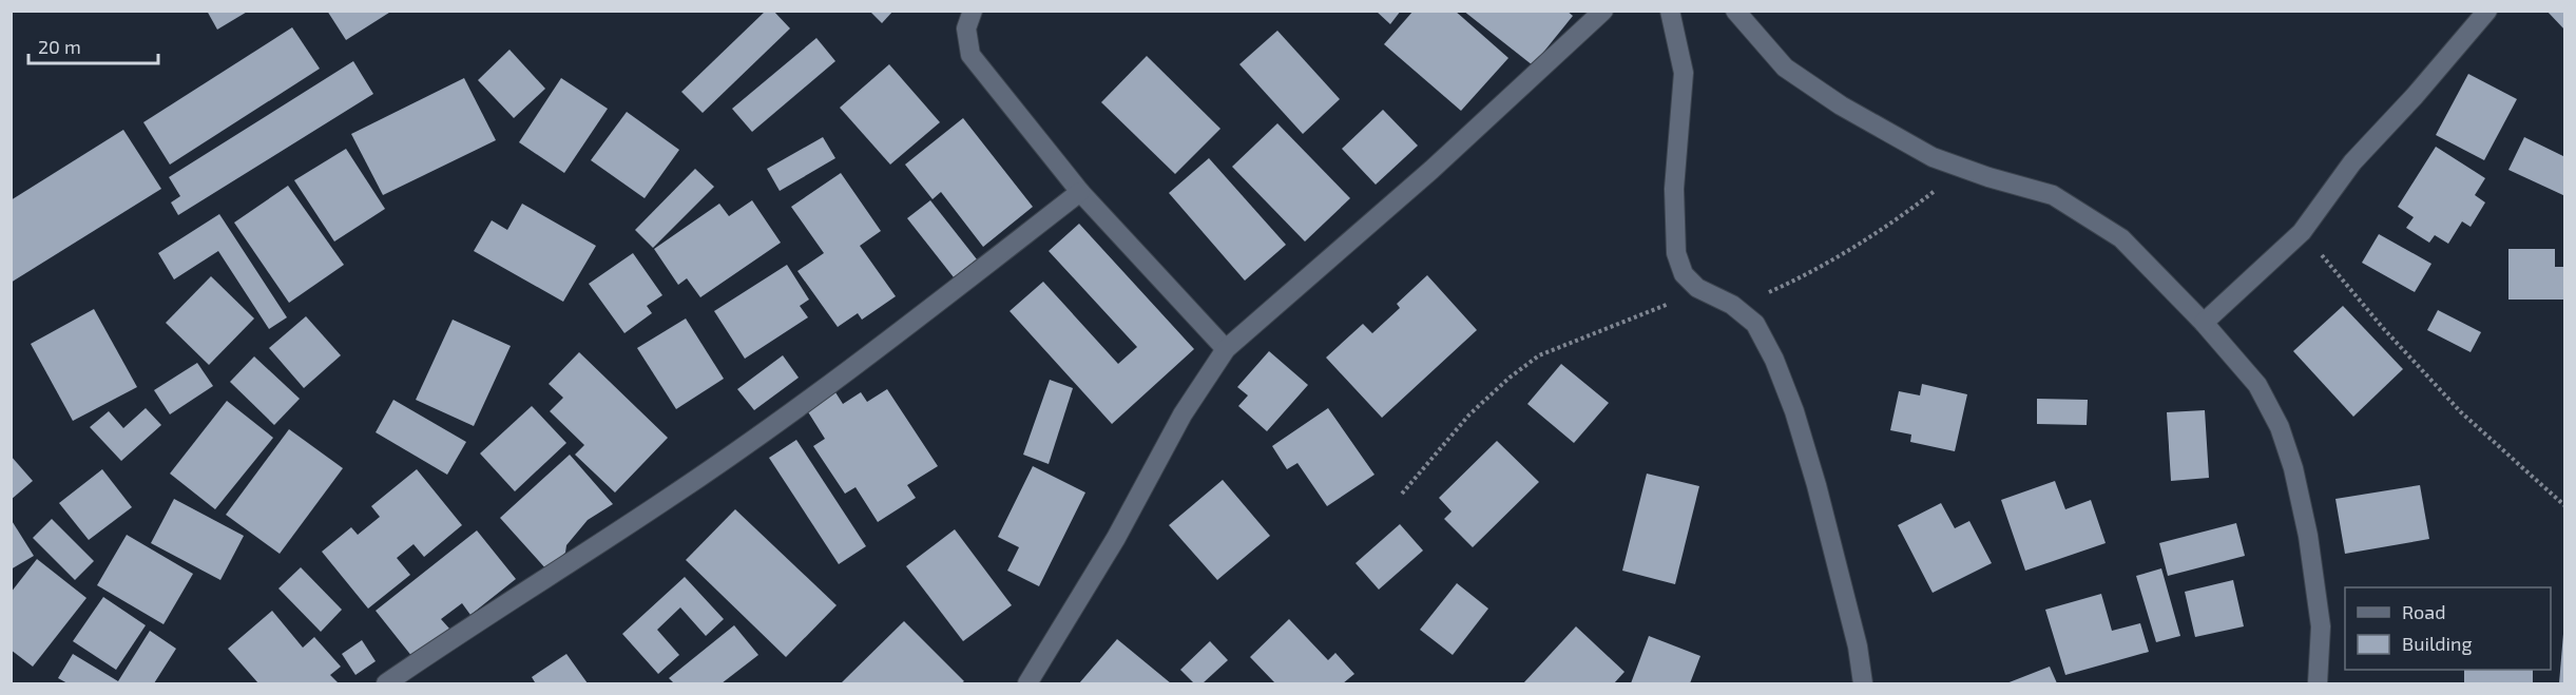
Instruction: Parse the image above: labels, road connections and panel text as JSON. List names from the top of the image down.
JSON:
{
  "legend": ["Road", "Building"],
  "scale_bar": "20 m"
}
